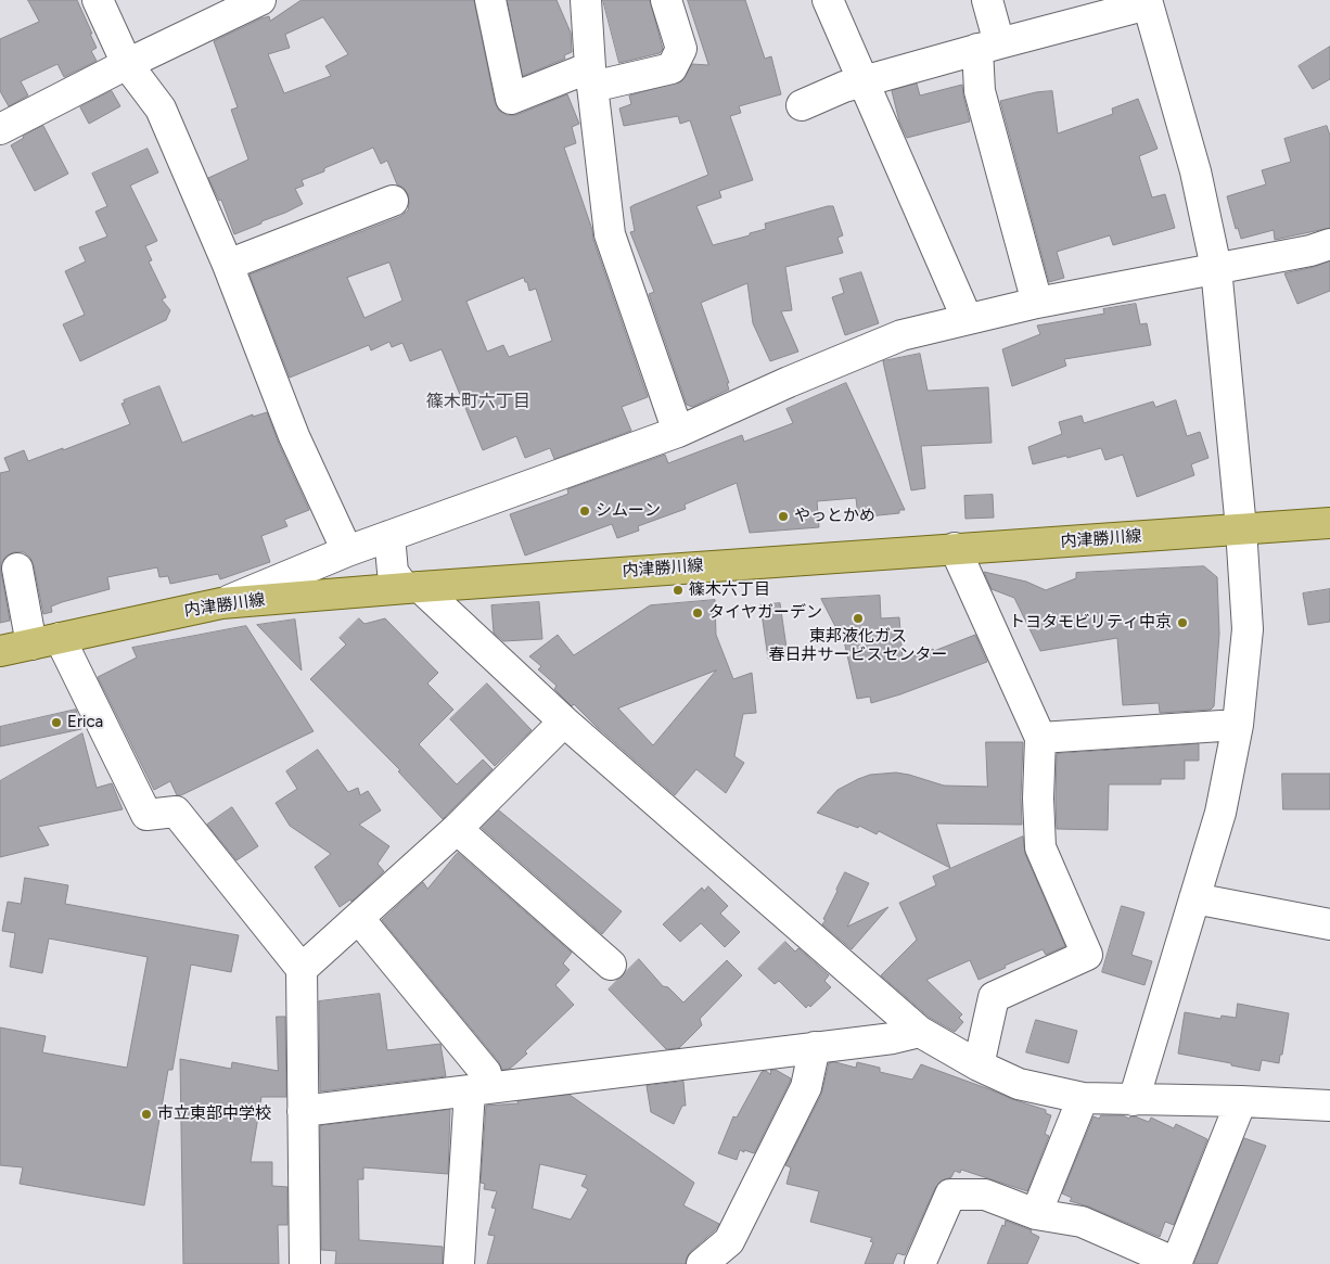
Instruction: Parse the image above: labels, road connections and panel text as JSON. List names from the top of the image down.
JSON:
{
  "streets": {
    "main road": ["内津勝川線"]
  },
  "districts": ["篠木町六丁目"],
  "places": [
    "シムーン",
    "やっとかめ",
    "篠木六丁目",
    "タイヤガーデン",
    "東邦液化ガス 春日井サービスセンター",
    "トヨタモビリティ中京",
    "Erica",
    "市立東部中学校"
  ]
}
